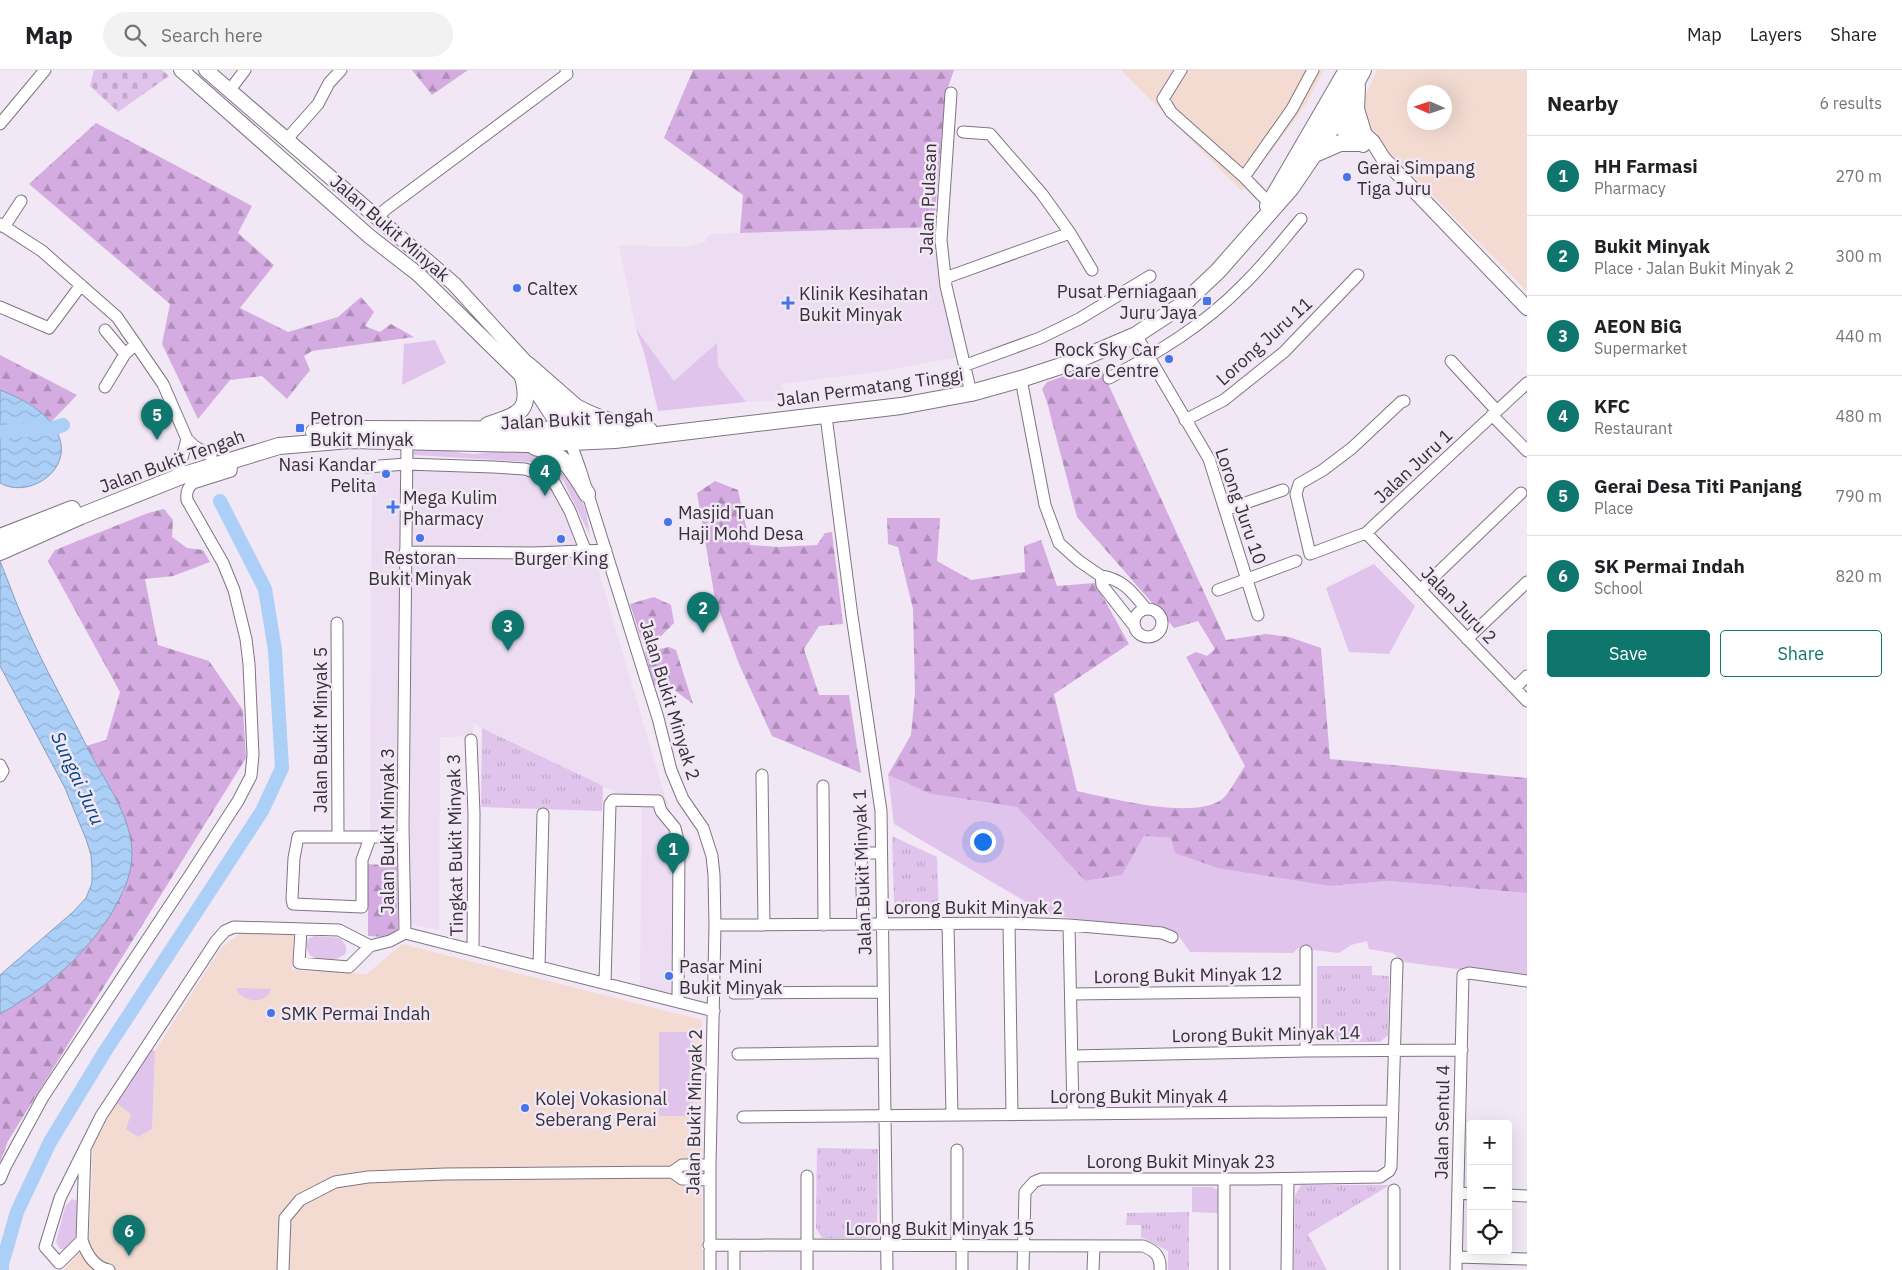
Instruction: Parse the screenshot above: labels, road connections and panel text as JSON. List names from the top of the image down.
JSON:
{
  "streets": {
    "highway": ["Jalan Permatang Tinggi", "Jalan Bukit Tengah"],
    "main road": ["Jalan Bukit Minyak"],
    "street": [
      "Jalan Pulasan",
      "Lorong Juru 11",
      "Jalan Juru 1",
      "Lorong Juru 10",
      "Jalan Juru 2",
      "Jalan Bukit Minyak 2",
      "Jalan Bukit Minyak 5",
      "Jalan Bukit Minyak 3",
      "Tingkat Bukit Minyak 3",
      "Jalan Bukit Minyak 1",
      "Lorong Bukit Minyak 2",
      "Lorong Bukit Minyak 12",
      "Lorong Bukit Minyak 14",
      "Lorong Bukit Minyak 4",
      "Jalan Sentul 4",
      "Lorong Bukit Minyak 23",
      "Lorong Bukit Minyak 15"
    ]
  },
  "crossings": [
    ["Jalan Pulasan", "Jalan Permatang Tinggi"],
    ["Jalan Bukit Minyak", "Jalan Bukit Tengah"],
    ["Jalan Bukit Minyak", "Jalan Bukit Minyak 2"],
    ["Lorong Juru 11", "Lorong Juru 10"],
    ["Jalan Permatang Tinggi", "Jalan Bukit Tengah"],
    ["Jalan Permatang Tinggi", "Lorong Juru 10"],
    ["Jalan Permatang Tinggi", "Jalan Bukit Minyak 1"],
    ["Jalan Bukit Tengah", "Jalan Bukit Minyak 2"],
    ["Jalan Bukit Tengah", "Jalan Bukit Minyak 3"],
    ["Jalan Juru 1", "Jalan Juru 2"],
    ["Jalan Bukit Minyak 2", "Jalan Bukit Minyak 3"],
    ["Jalan Bukit Minyak 2", "Lorong Bukit Minyak 2"],
    ["Jalan Bukit Minyak 2", "Lorong Bukit Minyak 15"],
    ["Jalan Bukit Minyak 3", "Tingkat Bukit Minyak 3"],
    ["Jalan Bukit Minyak 1", "Lorong Bukit Minyak 2"],
    ["Jalan Bukit Minyak 1", "Lorong Bukit Minyak 4"],
    ["Jalan Bukit Minyak 1", "Lorong Bukit Minyak 15"],
    ["Lorong Bukit Minyak 14", "Jalan Sentul 4"],
    ["Lorong Bukit Minyak 4", "Lorong Bukit Minyak 23"],
    ["Lorong Bukit Minyak 23", "Lorong Bukit Minyak 15"]
  ],
  "water": ["Sungai Juru"],
  "places": {
    "other": [
      "Gerai Simpang Tiga Juru",
      "Caltex",
      "Rock Sky Car Care Centre",
      "Nasi Kandar Pelita",
      "Masjid Tuan Haji Mohd Desa",
      "Restoran Bukit Minyak",
      "Burger King",
      "Pasar Mini Bukit Minyak",
      "SMK Permai Indah",
      "Kolej Vokasional Seberang Perai"
    ],
    "transit": ["Pusat Perniagaan Juru Jaya", "Petron Bukit Minyak"],
    "health": ["Klinik Kesihatan Bukit Minyak", "Mega Kulim Pharmacy"]
  },
  "north": "left",
  "page": {
    "header": "Map",
    "search": "Search here",
    "nav": ["Map", "Layers", "Share"],
    "heading": ["Nearby", "6 results"],
    "list": [
      {
        "mark": "1",
        "name": "HH Farmasi",
        "note": "Pharmacy",
        "value": "270 m"
      },
      {
        "mark": "2",
        "name": "Bukit Minyak",
        "note": "Place · Jalan Bukit Minyak 2",
        "value": "300 m"
      },
      {
        "mark": "3",
        "name": "AEON BiG",
        "note": "Supermarket",
        "value": "440 m"
      },
      {
        "mark": "4",
        "name": "KFC",
        "note": "Restaurant",
        "value": "480 m"
      },
      {
        "mark": "5",
        "name": "Gerai Desa Titi Panjang",
        "note": "Place",
        "value": "790 m"
      },
      {
        "mark": "6",
        "name": "SK Permai Indah",
        "note": "School",
        "value": "820 m"
      }
    ],
    "pins": [
      "5",
      "4",
      "2",
      "3",
      "1",
      "6"
    ],
    "buttons": ["Save", "Share"],
    "map_buttons": ["+", "−"]
  }
}
